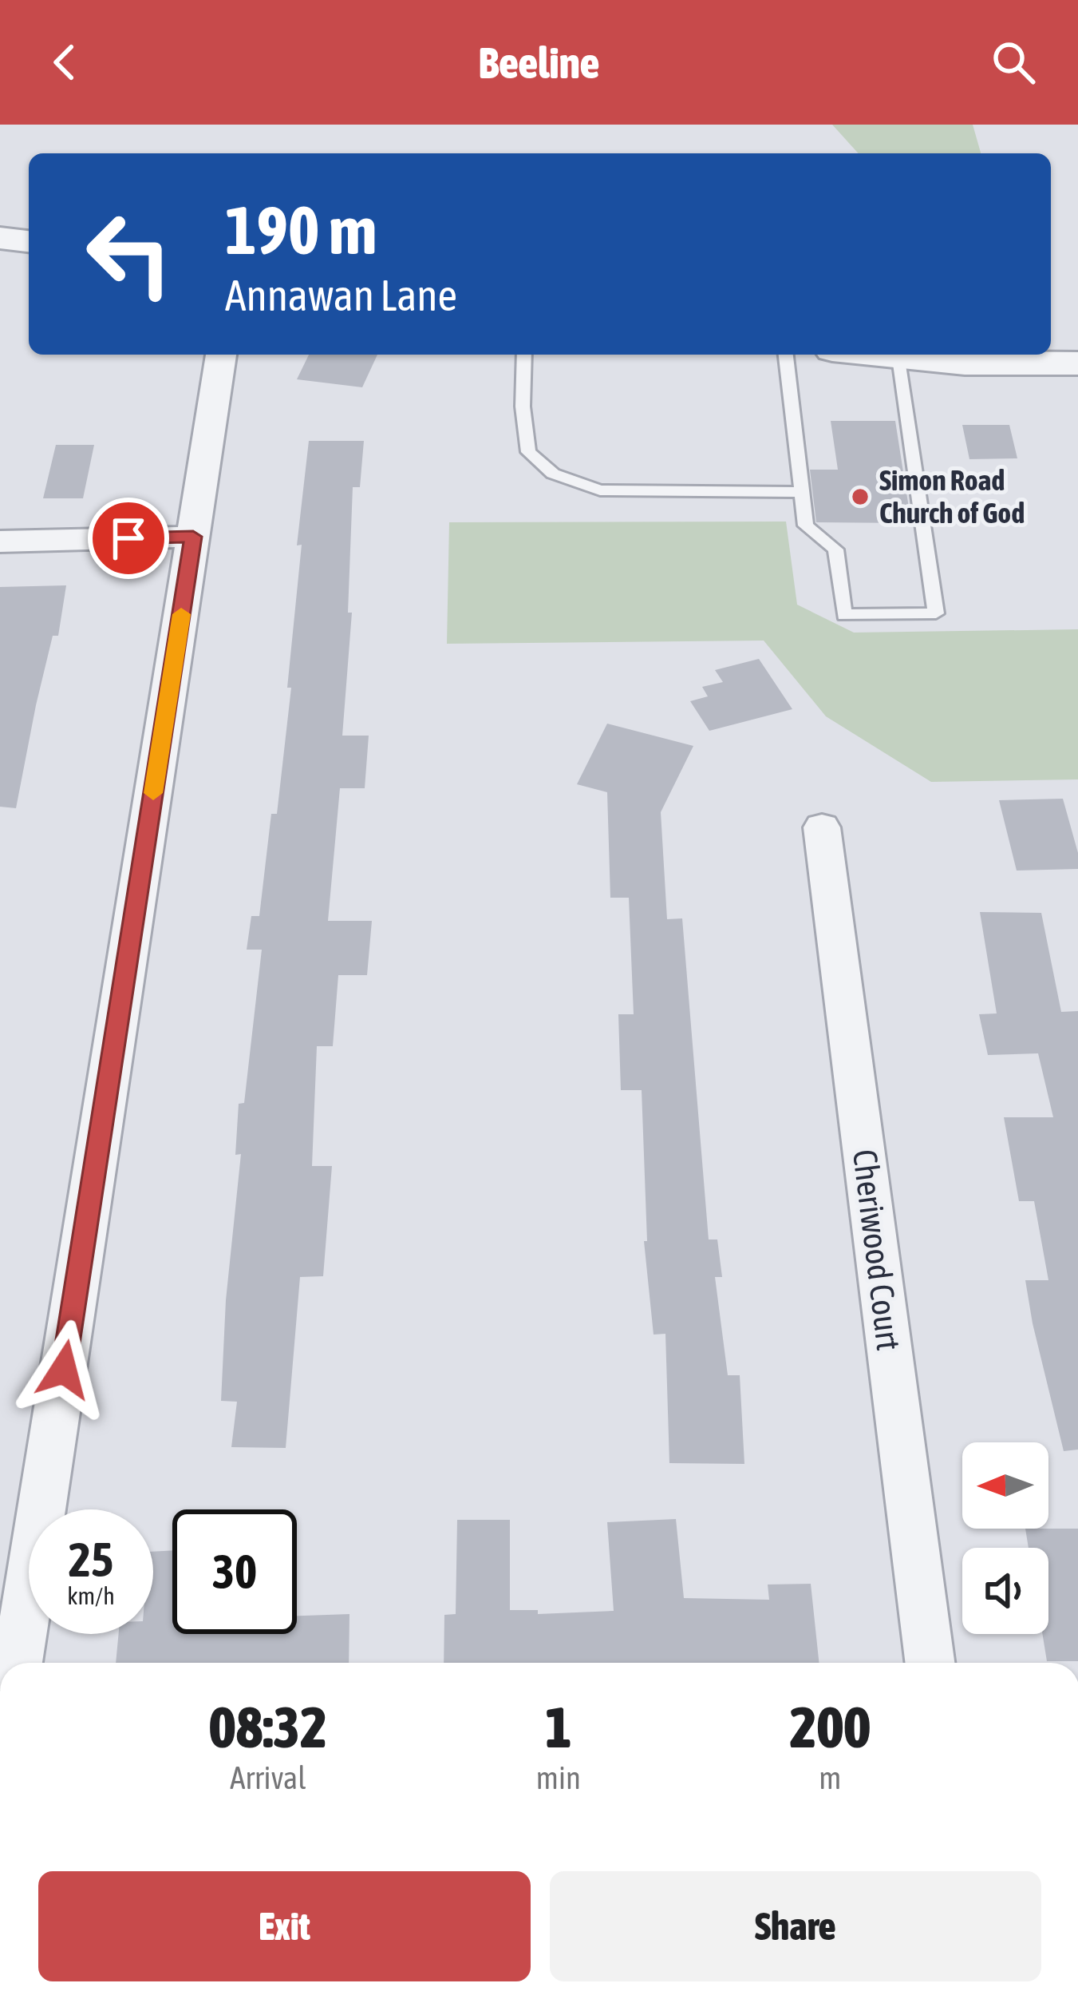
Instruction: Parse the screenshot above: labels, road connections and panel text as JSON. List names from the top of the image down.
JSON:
{
  "streets": {
    "street": ["Cheriwood Court"]
  },
  "places": ["Simon Road Church of God"],
  "north": "left",
  "page": {
    "header": "Beeline",
    "turn": ["190 m", "Annawan Lane"],
    "speed": "25 km/h",
    "limit": "30",
    "eta": [
      "08:32",
      "Arrival",
      "1",
      "min",
      "200",
      "m"
    ],
    "buttons": ["Exit", "Share"]
  }
}
